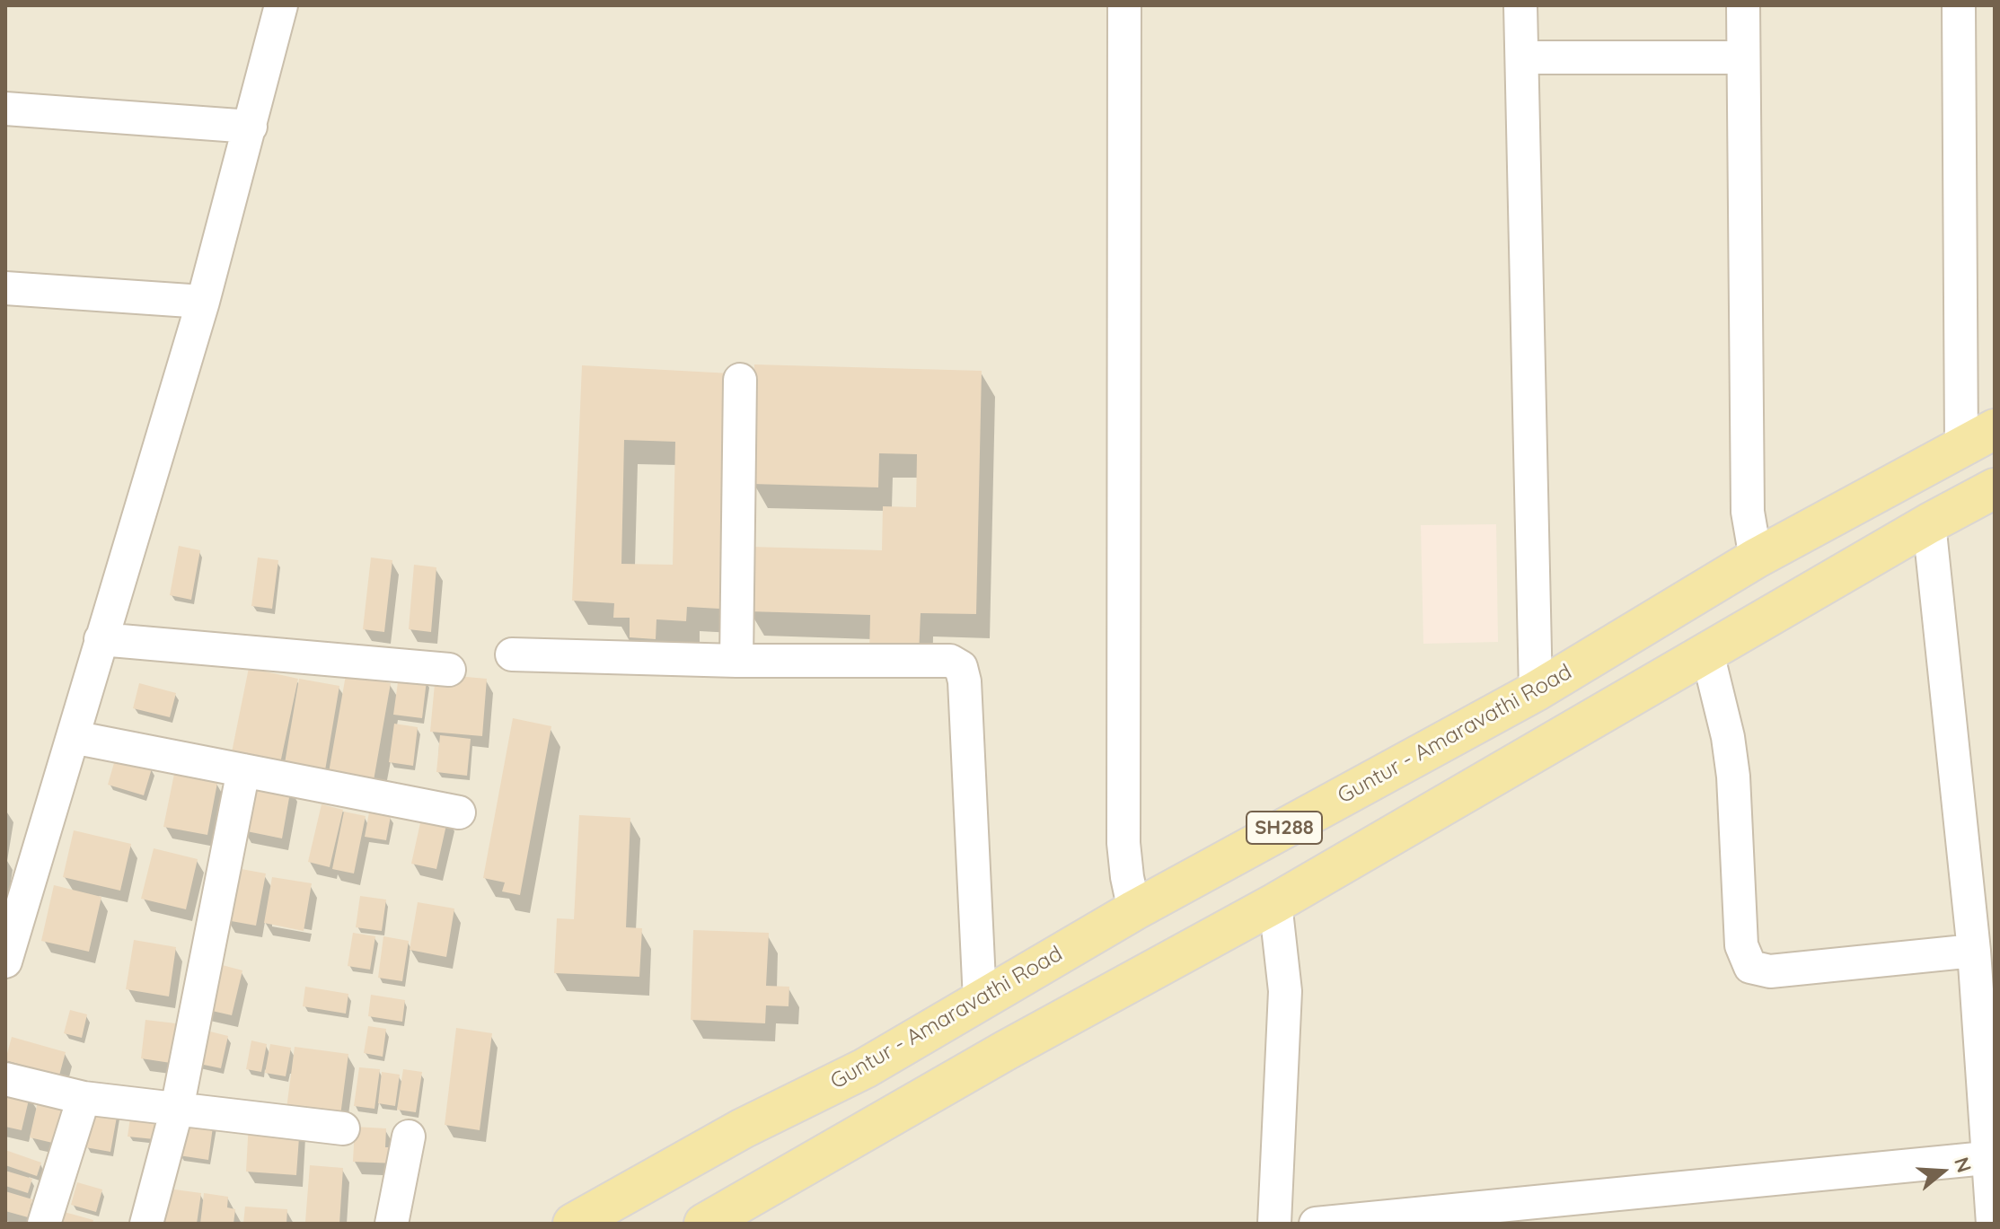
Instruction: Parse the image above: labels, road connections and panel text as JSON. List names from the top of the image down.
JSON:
{
  "streets": {
    "main road": ["Guntur - Amaravathi Road", "SH288"]
  },
  "north": "right"
}
